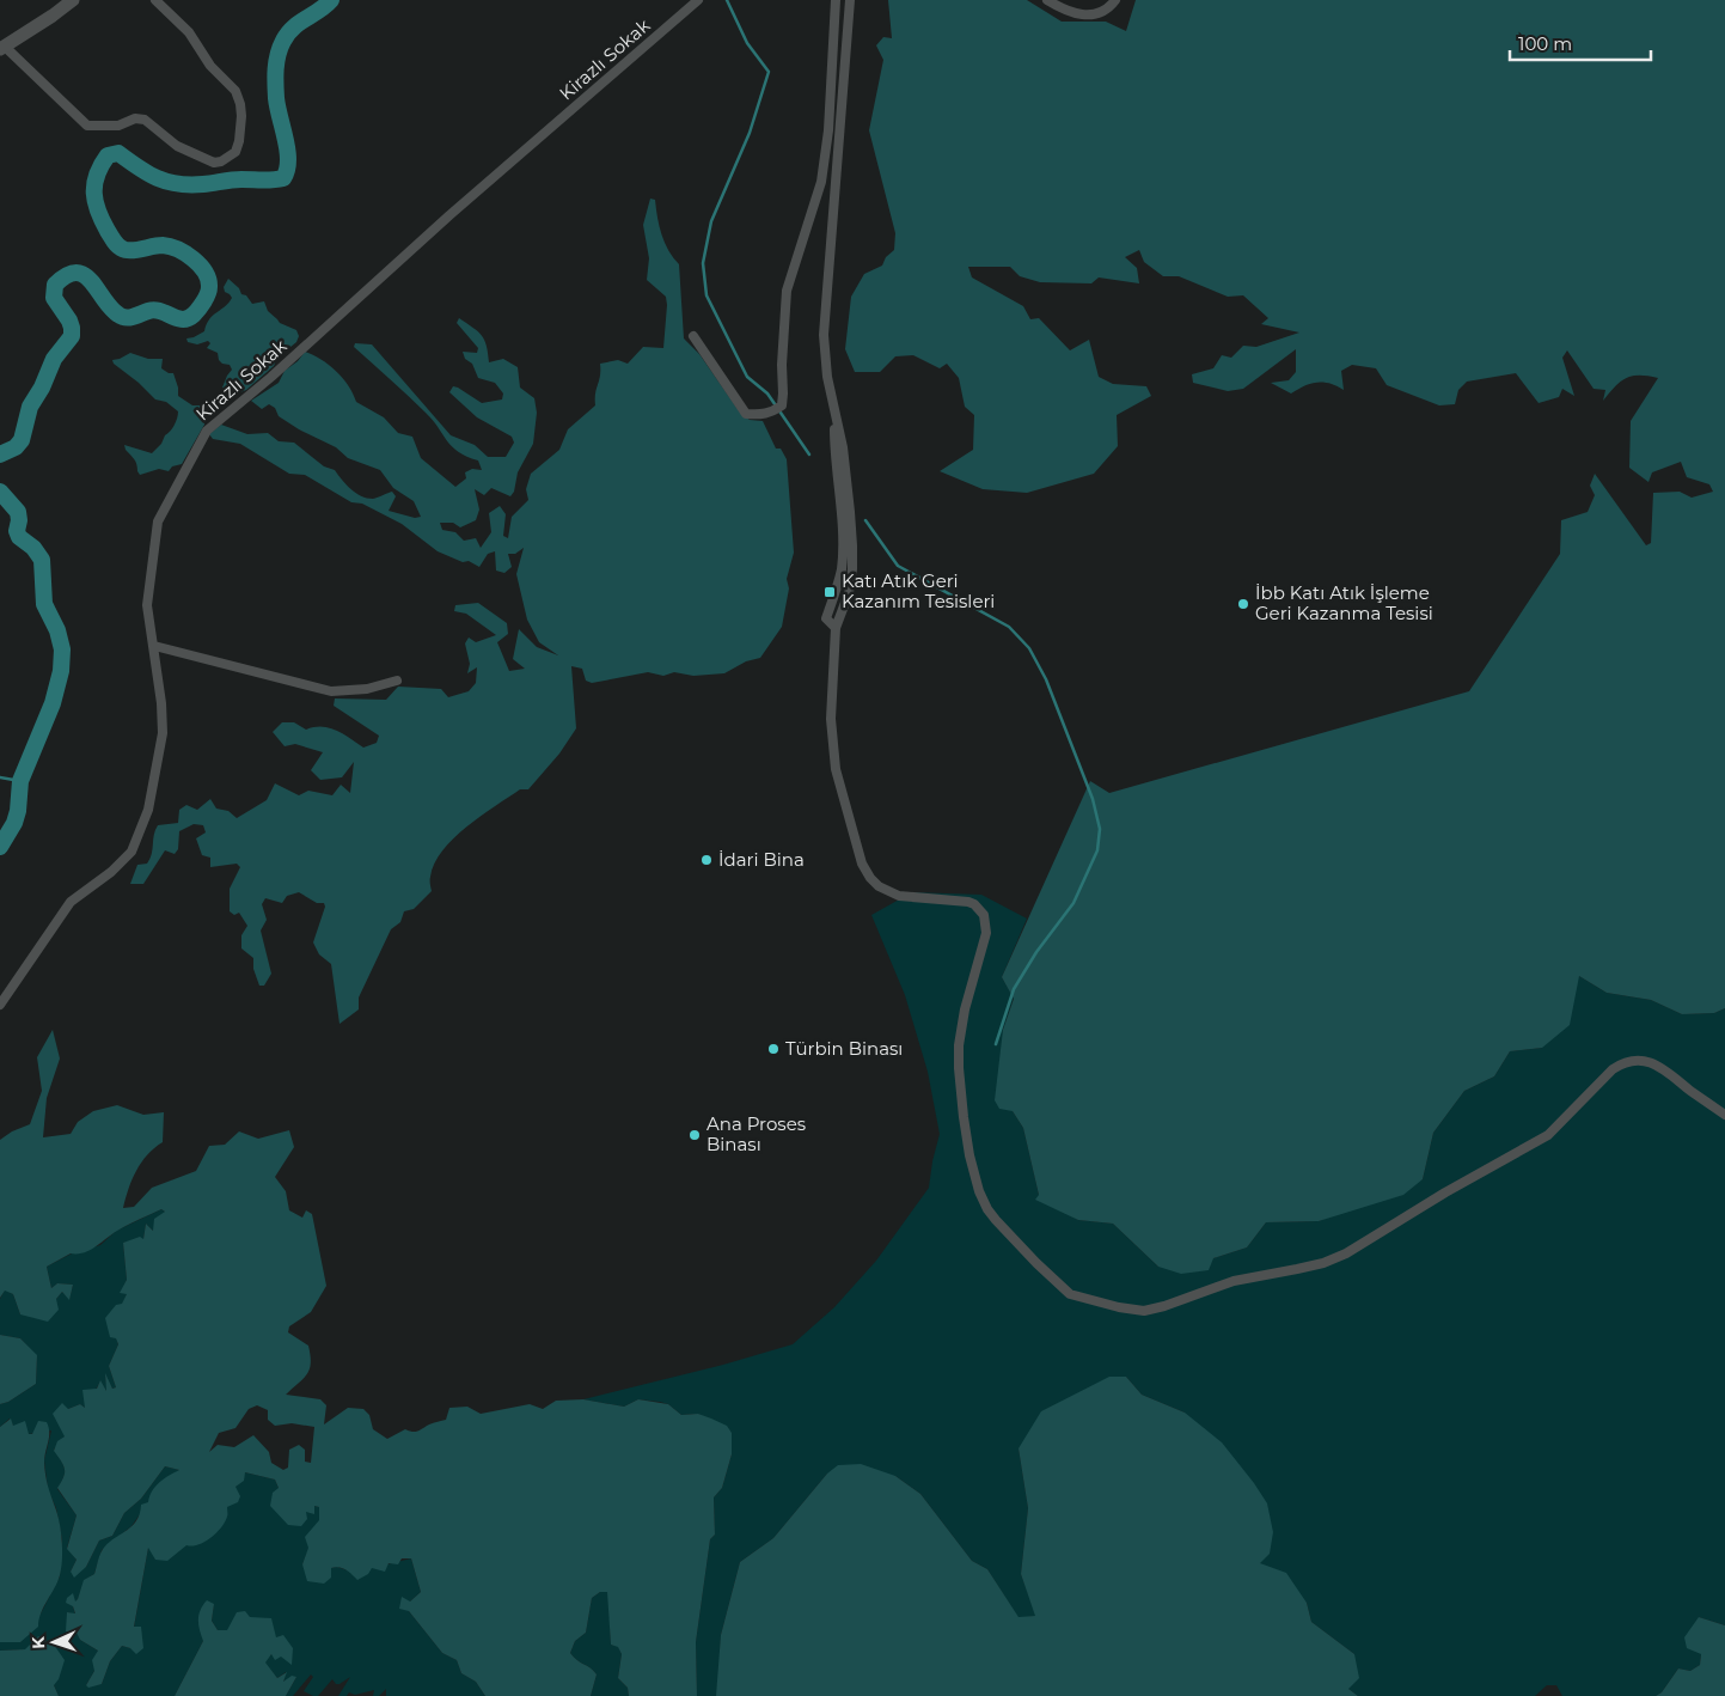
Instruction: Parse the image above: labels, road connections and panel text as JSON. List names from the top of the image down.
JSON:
{
  "streets": {
    "street": ["Kirazlı Sokak"]
  },
  "places": {
    "transit": ["Katı Atık Geri Kazanım Tesisleri"],
    "other": [
      "İbb Katı Atık İşleme Geri Kazanma Tesisi",
      "İdari Bina",
      "Türbin Binası",
      "Ana Proses Binası"
    ]
  },
  "scale_bar": "100 m",
  "north": "left"
}
